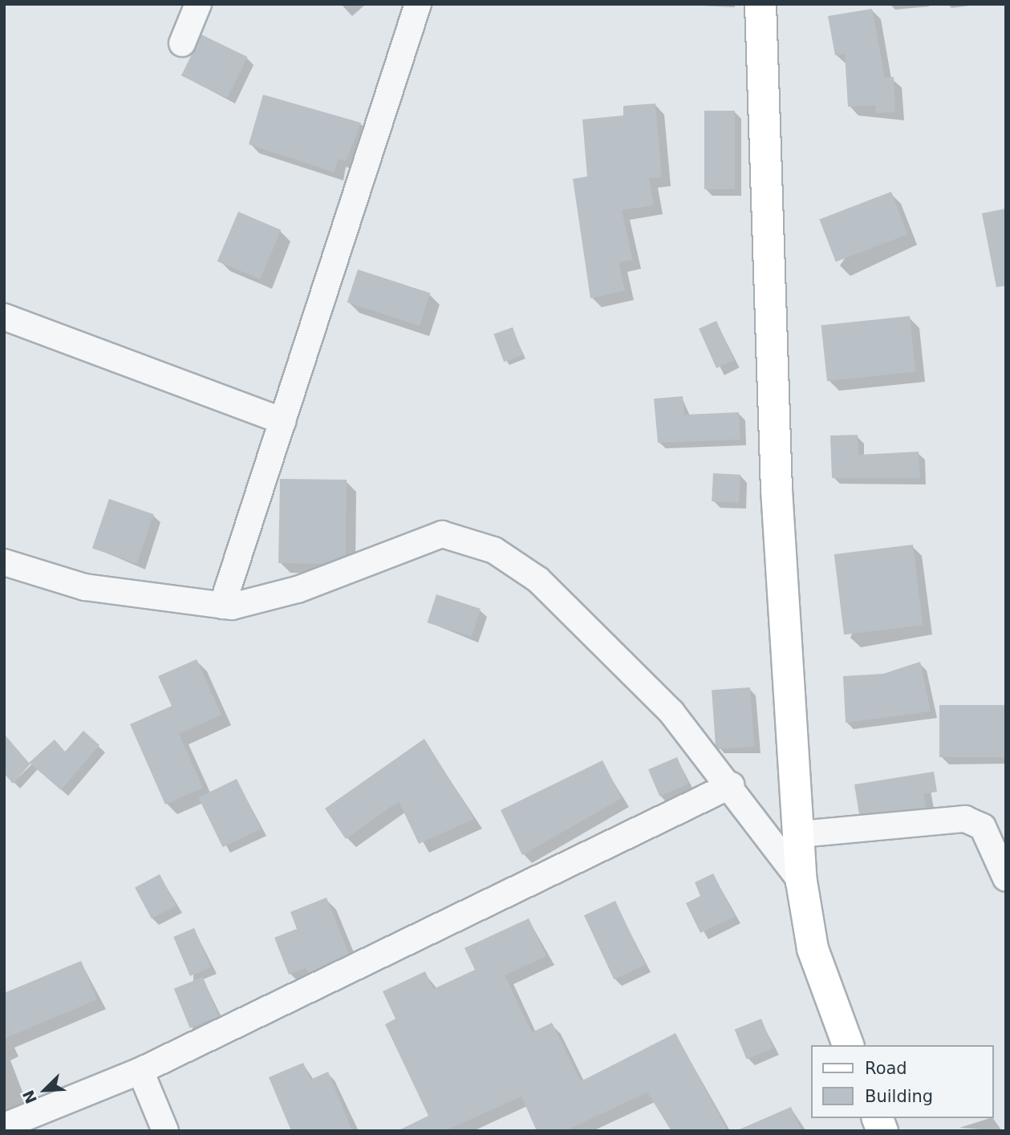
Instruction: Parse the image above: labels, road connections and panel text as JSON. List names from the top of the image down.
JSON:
{
  "legend": ["Road", "Building"],
  "north": "bottom left"
}
